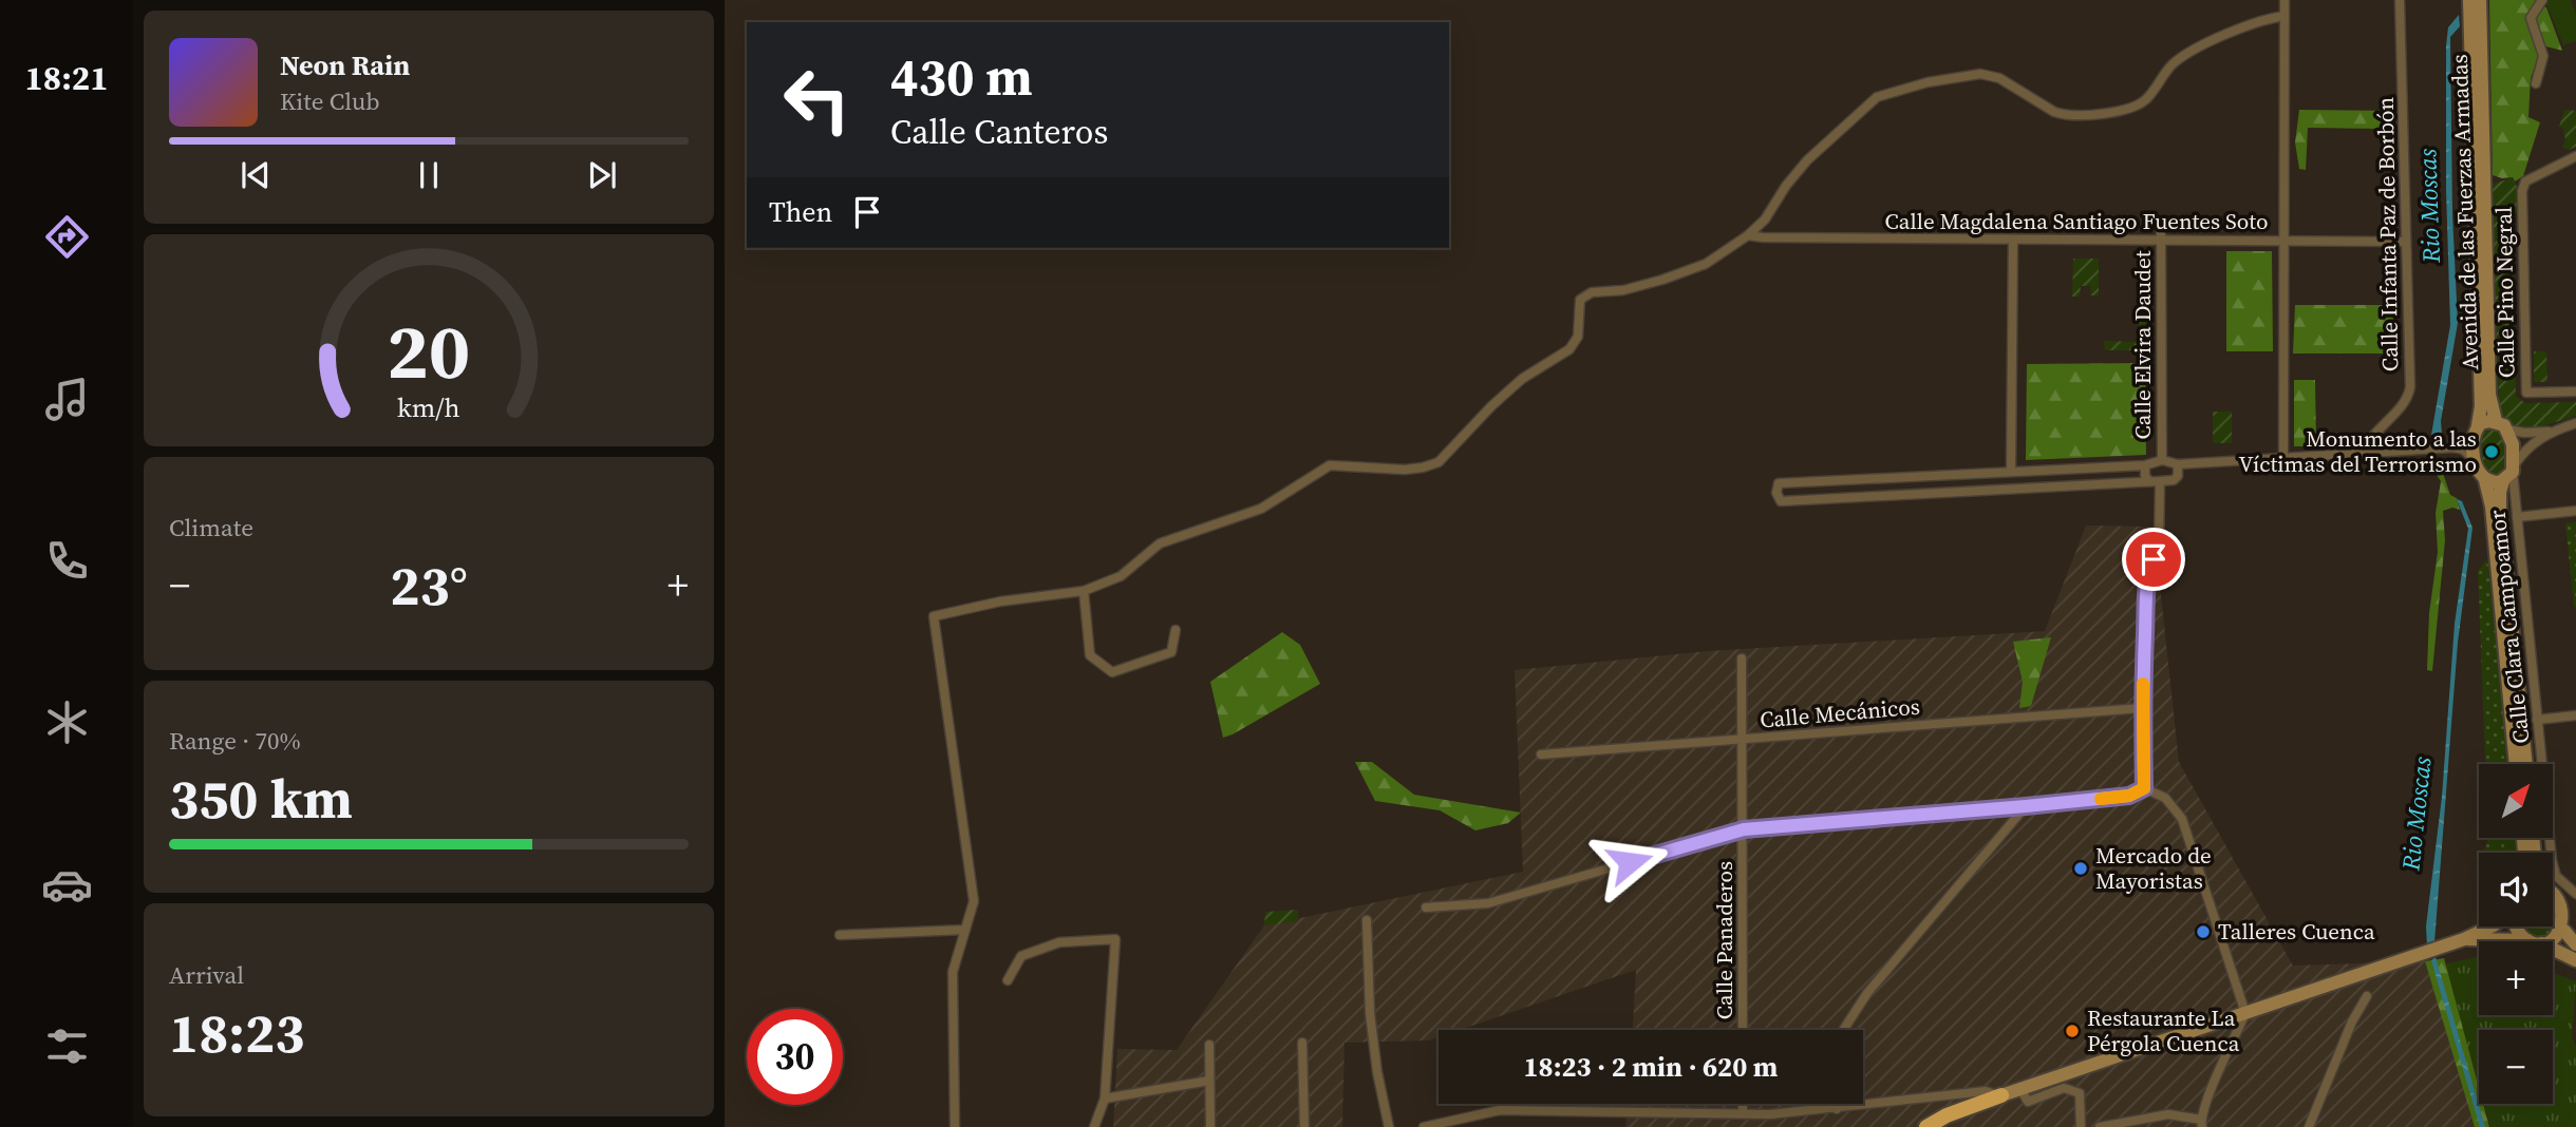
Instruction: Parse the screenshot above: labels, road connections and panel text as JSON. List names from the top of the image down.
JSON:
{
  "streets": {
    "main road": ["Avenida de las Fuerzas Armadas"],
    "street": [
      "Calle Magdalena Santiago Fuentes Soto",
      "Calle Infanta Paz de Borbón",
      "Calle Pino Negral",
      "Calle Elvira Daudet",
      "Calle Clara Campoamor",
      "Calle Mecánicos",
      "Calle Panaderos"
    ]
  },
  "crossings": [
    ["Avenida de las Fuerzas Armadas", "Calle Clara Campoamor"],
    ["Calle Magdalena Santiago Fuentes Soto", "Calle Infanta Paz de Borbón"],
    ["Calle Magdalena Santiago Fuentes Soto", "Calle Elvira Daudet"],
    ["Calle Mecánicos", "Calle Panaderos"]
  ],
  "water": ["Rio Moscas"],
  "places": [
    "Monumento a las Víctimas del Terrorismo",
    "Mercado de Mayoristas",
    "Talleres Cuenca",
    "Restaurante La Pérgola Cuenca"
  ],
  "north": "top right",
  "page": {
    "tabs": "18:21",
    "turn": ["430 m", "Calle Canteros"],
    "song": ["Neon Rain", "Kite Club"],
    "then": "Then",
    "tile": [
      "Climate",
      ["Range · 70%", "350 km"],
      ["Arrival", "18:23"]
    ],
    "heat": ["−", "23°", "+"],
    "map_buttons": ["+", "−"],
    "limit": "30",
    "trip": "18:23 · 2 min · 620 m",
    "gauge": ["20", "km/h"]
  }
}
